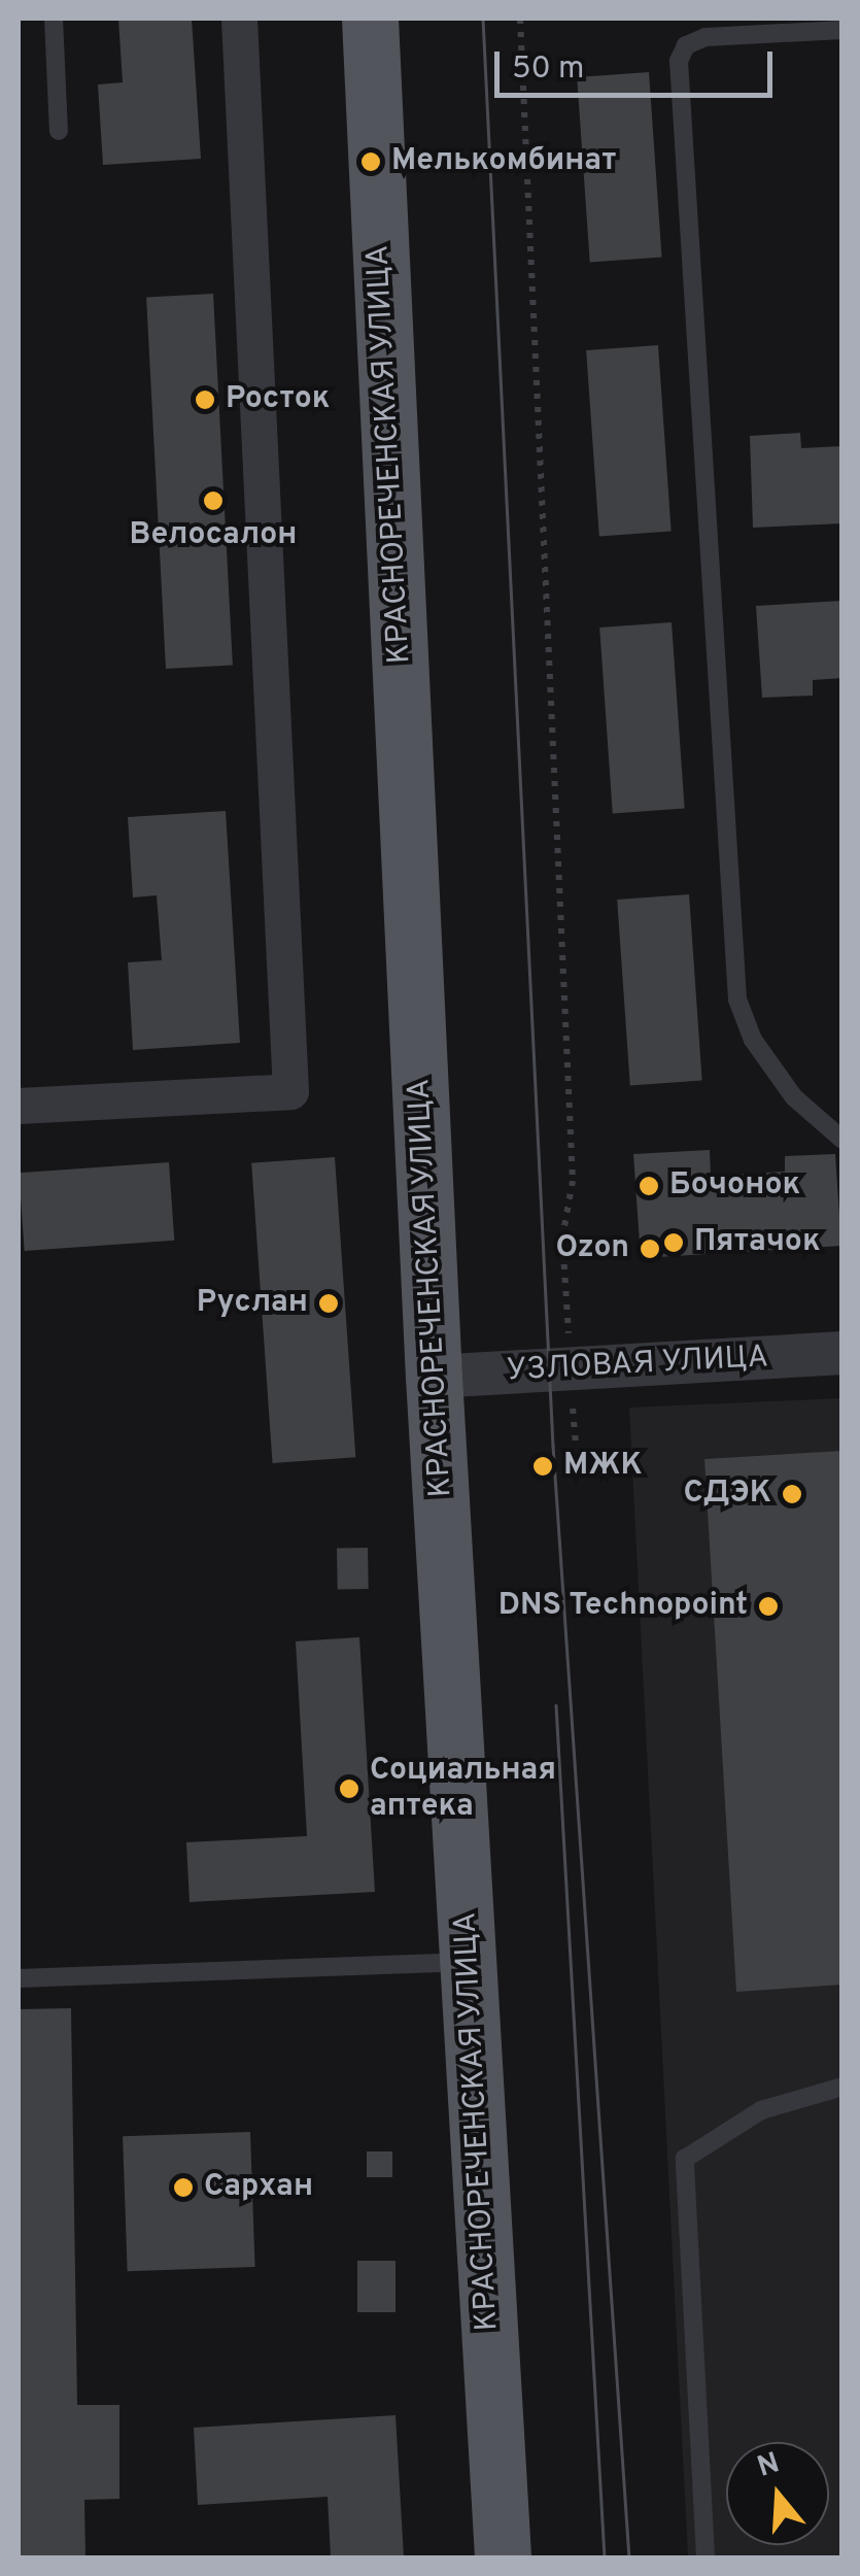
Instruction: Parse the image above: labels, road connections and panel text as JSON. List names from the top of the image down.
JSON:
{
  "streets": {
    "main road": ["КРАСНОРЕЧЕНСКАЯ УЛИЦА"],
    "street": ["УЗЛОВАЯ УЛИЦА"]
  },
  "crossings": [
    ["КРАСНОРЕЧЕНСКАЯ УЛИЦА", "УЗЛОВАЯ УЛИЦА"]
  ],
  "places": [
    "Мелькомбинат",
    "Росток",
    "Велосалон",
    "Бочонок",
    "Пятачок",
    "Ozon",
    "Руслан",
    "МЖК",
    "СДЭК",
    "DNS Technopoint",
    "Социальная аптека",
    "Сархан"
  ],
  "scale_bar": "50 m",
  "north": "top"
}
